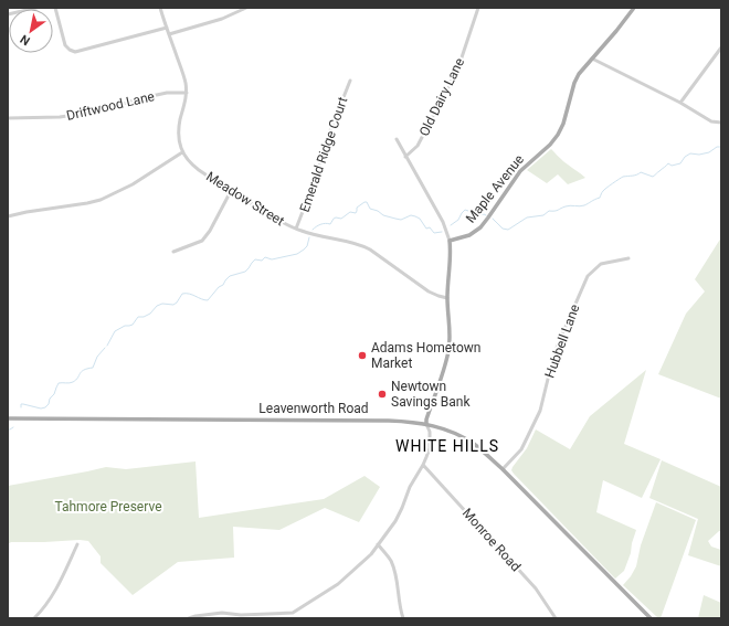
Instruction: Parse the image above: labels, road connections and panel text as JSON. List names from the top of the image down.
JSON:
{
  "streets": {
    "main road": ["Maple Avenue", "Leavenworth Road"],
    "street": [
      "Old Dairy Lane",
      "Driftwood Lane",
      "Emerald Ridge Court",
      "Meadow Street",
      "Hubbell Lane",
      "Monroe Road"
    ]
  },
  "crossings": [
    ["Emerald Ridge Court", "Meadow Street"],
    ["Hubbell Lane", "Leavenworth Road"]
  ],
  "districts": ["WHITE HILLS"],
  "parks": ["Tahmore Preserve"],
  "places": ["Adams Hometown Market", "Newtown Savings Bank"],
  "north": "bottom left"
}
